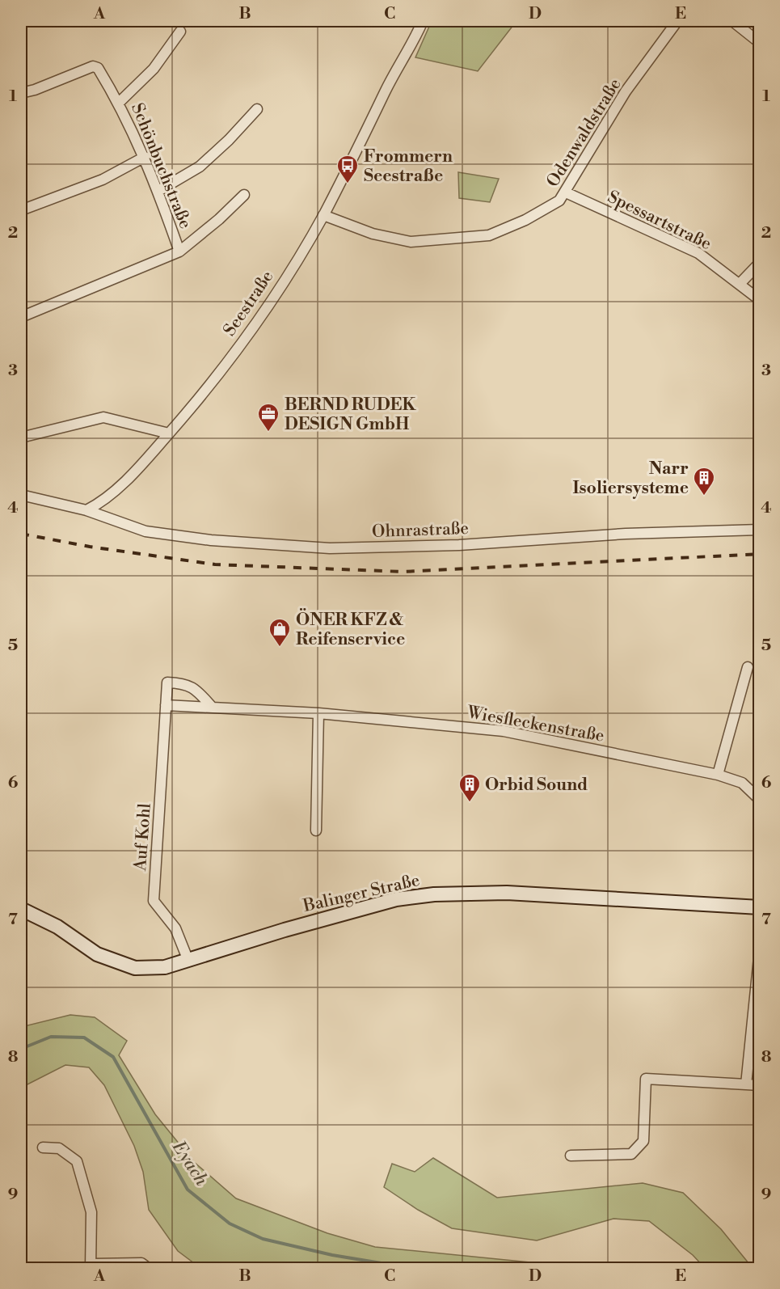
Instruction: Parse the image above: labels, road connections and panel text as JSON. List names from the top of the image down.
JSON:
{
  "streets": {
    "main road": ["Balinger Straße"],
    "street": [
      "Odenwaldstraße",
      "Schönbuchstraße",
      "Spessartstraße",
      "Seestraße",
      "Ohnrastraße",
      "Wiesfleckenstraße",
      "Auf Kohl"
    ]
  },
  "crossings": [
    ["Odenwaldstraße", "Spessartstraße"],
    ["Odenwaldstraße", "Seestraße"],
    ["Seestraße", "Ohnrastraße"],
    ["Wiesfleckenstraße", "Auf Kohl"],
    ["Auf Kohl", "Balinger Straße"]
  ],
  "water": ["Eyach"],
  "places": {
    "bus stop": ["Frommern Seestraße"],
    "office": ["BERND RUDEK DESIGN GmbH"],
    "building": ["Narr Isoliersysteme", "Orbid Sound"],
    "shop": ["ÖNER KFZ & Reifenservice"]
  },
  "grid": {
    "columns": [
      "A",
      "B",
      "C",
      "D",
      "E"
    ],
    "rows": [
      "1",
      "2",
      "3",
      "4",
      "5",
      "6",
      "7",
      "8",
      "9"
    ]
  }
}
